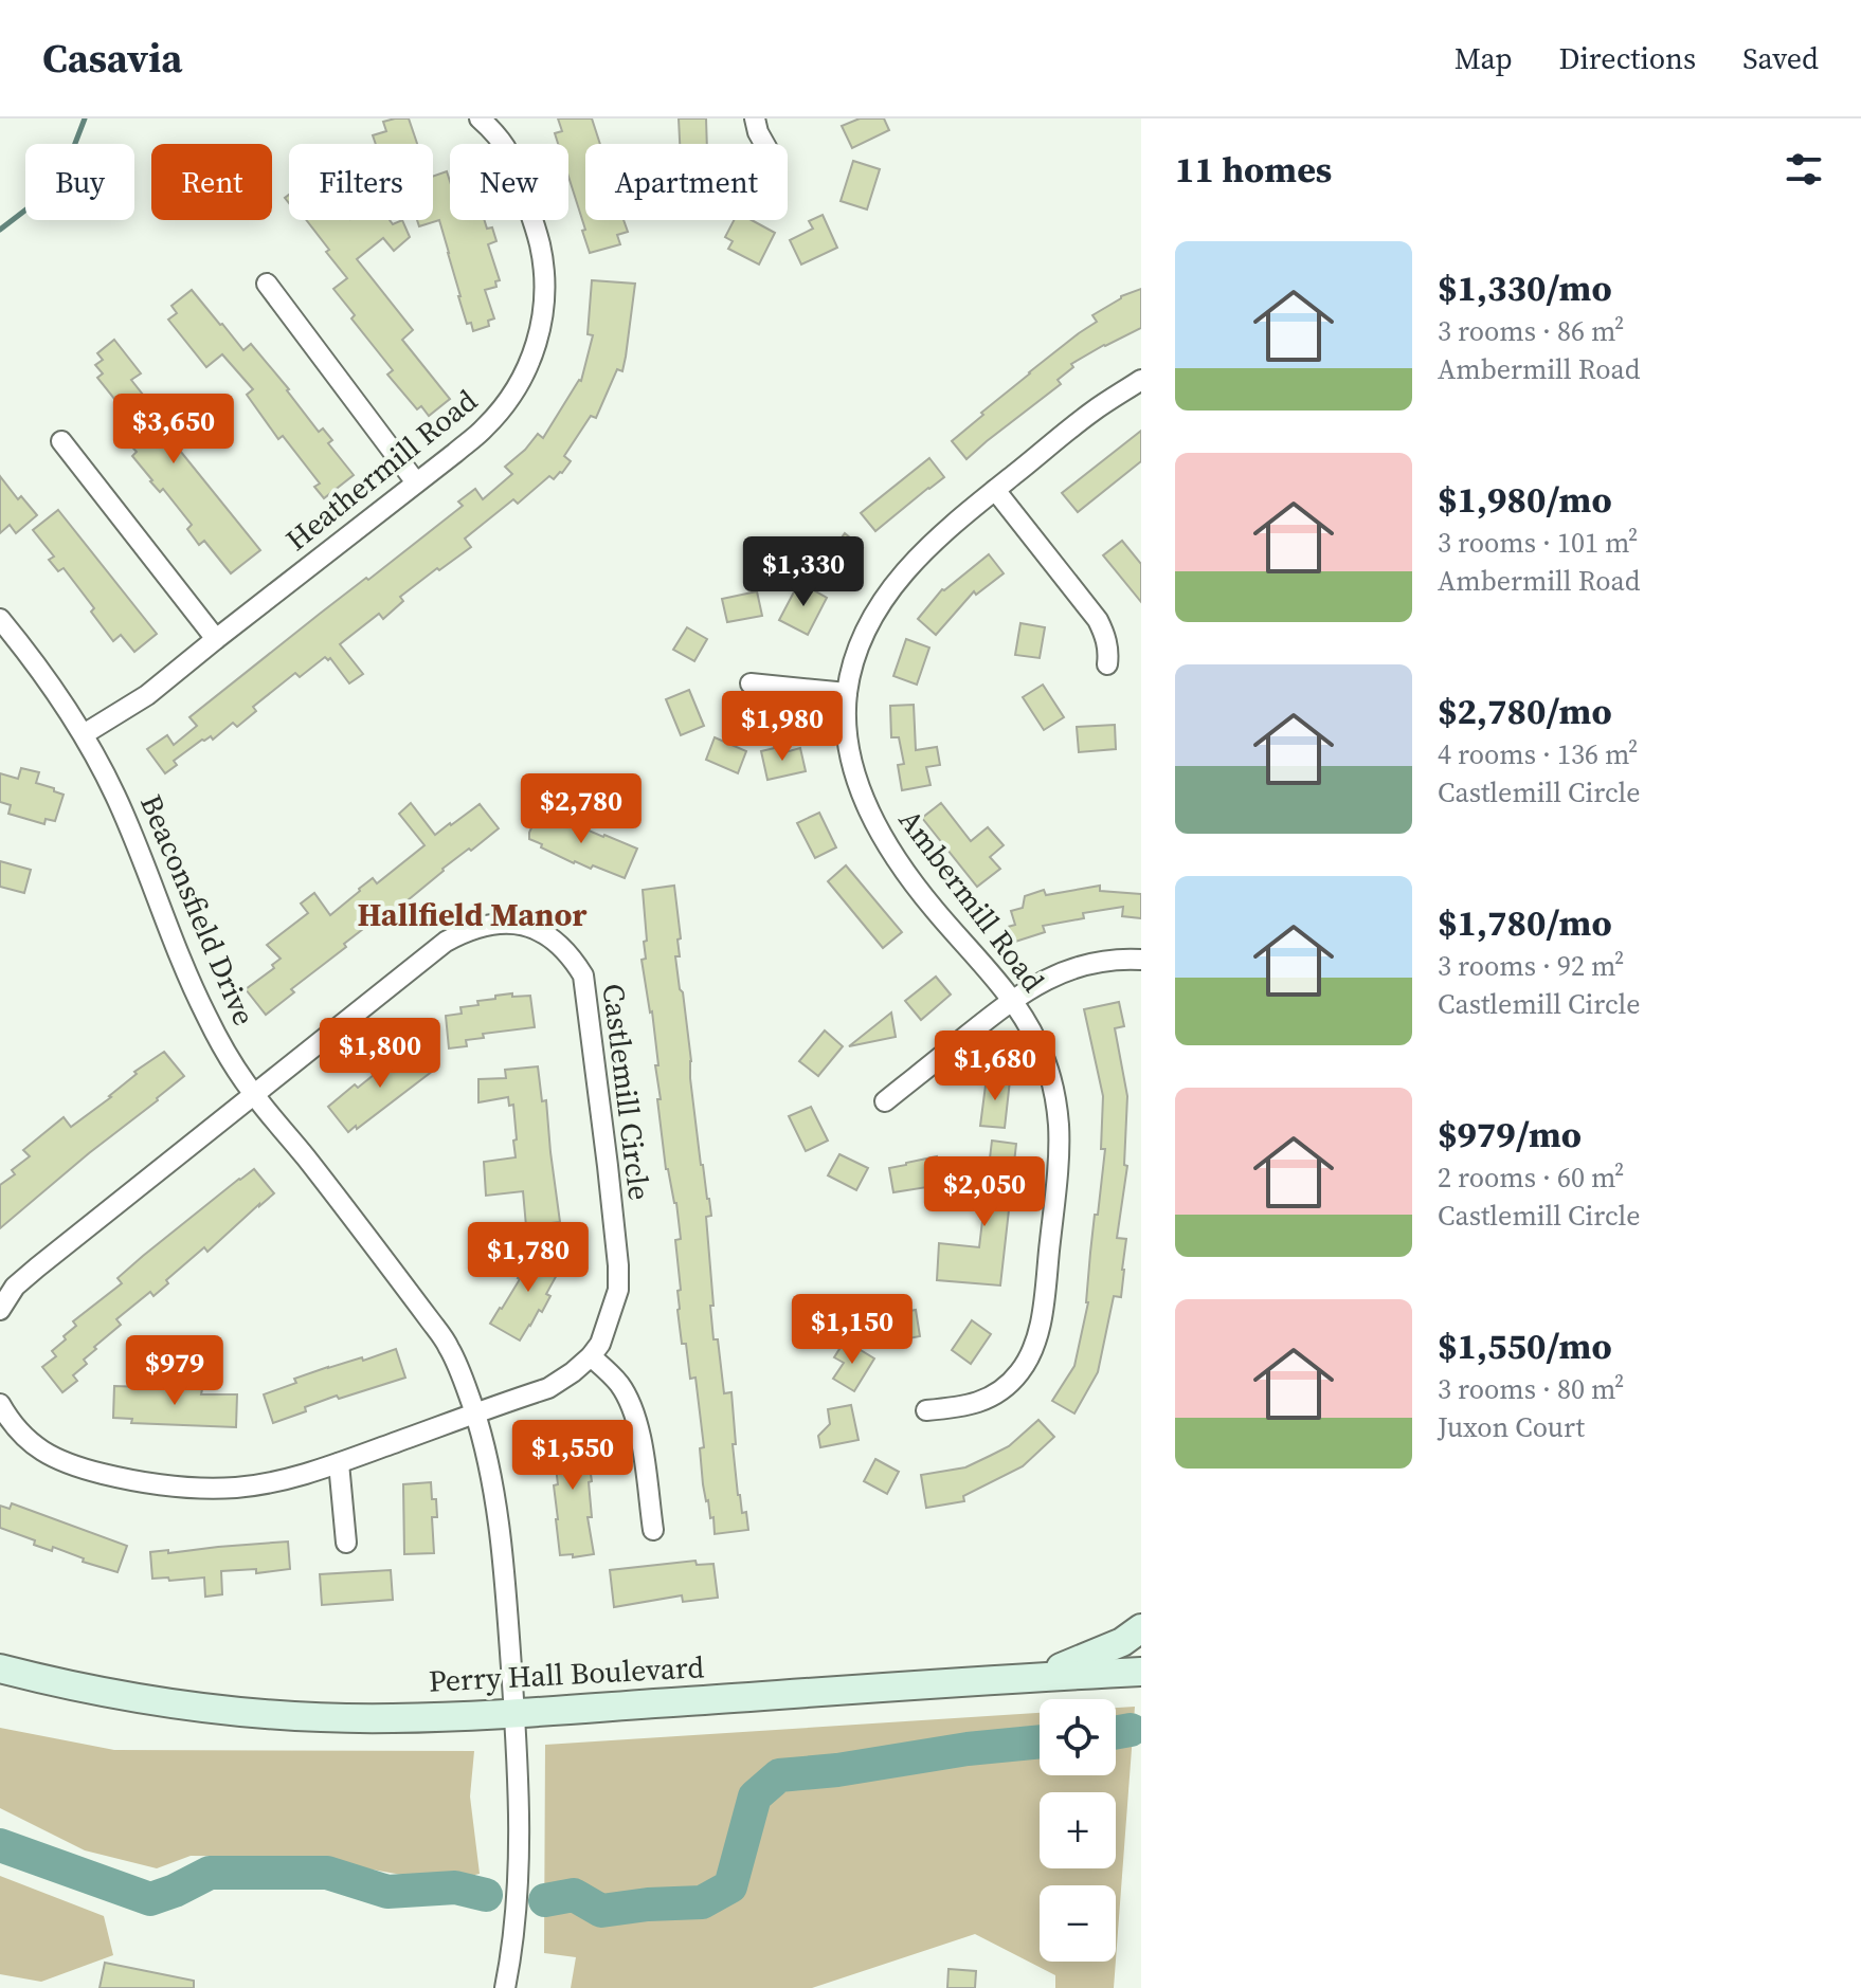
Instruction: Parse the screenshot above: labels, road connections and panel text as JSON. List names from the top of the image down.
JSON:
{
  "streets": {
    "main road": ["Perry Hall Boulevard"],
    "street": [
      "Heathermill Road",
      "Ambermill Road",
      "Beaconsfield Drive",
      "Castlemill Circle"
    ]
  },
  "crossings": [
    ["Heathermill Road", "Beaconsfield Drive"],
    ["Beaconsfield Drive", "Castlemill Circle"],
    ["Beaconsfield Drive", "Perry Hall Boulevard"]
  ],
  "districts": ["Hallfield Manor"],
  "page": {
    "header": "Casavia",
    "nav": ["Map", "Directions", "Saved"],
    "heading": "11 homes",
    "chip": [
      "Buy",
      "Rent",
      "Filters",
      "New",
      "Apartment"
    ],
    "list": [
      {
        "name": "$1,330/mo",
        "note": "3 rooms · 86 m² · Ambermill Road"
      },
      {
        "name": "$1,980/mo",
        "note": "3 rooms · 101 m² · Ambermill Road"
      },
      {
        "name": "$2,780/mo",
        "note": "4 rooms · 136 m² · Castlemill Circle"
      },
      {
        "name": "$1,780/mo",
        "note": "3 rooms · 92 m² · Castlemill Circle"
      },
      {
        "name": "$979/mo",
        "note": "2 rooms · 60 m² · Castlemill Circle"
      },
      {
        "name": "$1,550/mo",
        "note": "3 rooms · 80 m² · Juxon Court"
      }
    ],
    "price": [
      "$3,650",
      "$1,330",
      "$1,980",
      "$2,780",
      "$1,800",
      "$1,680",
      "$2,050",
      "$1,780",
      "$1,150",
      "$979",
      "$1,550"
    ],
    "map_buttons": ["+", "−"]
  }
}
